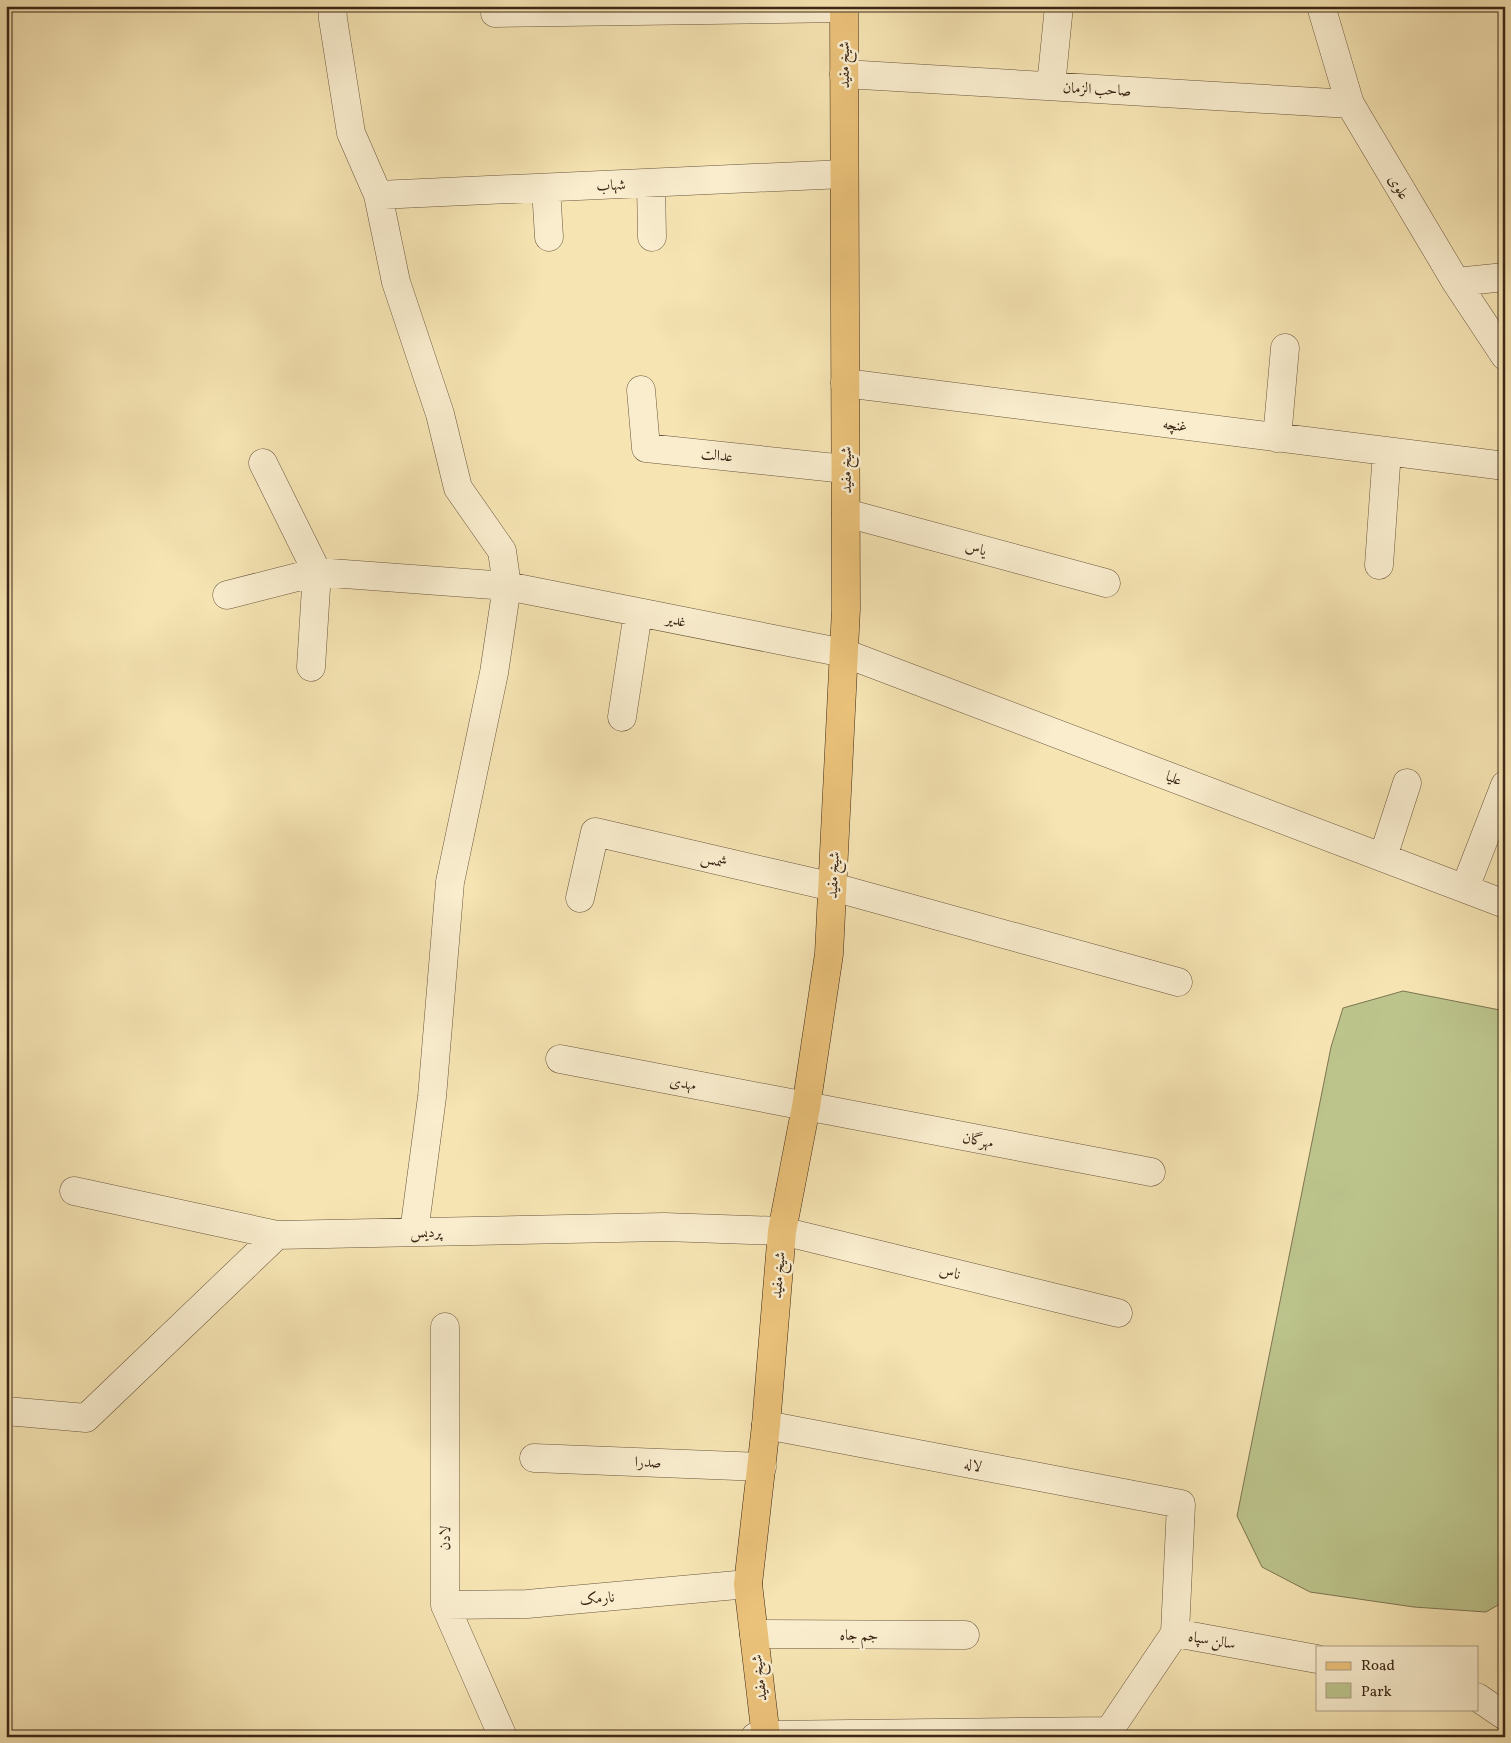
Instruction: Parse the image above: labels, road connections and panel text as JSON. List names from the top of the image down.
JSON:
{
  "streets": {
    "main road": ["شیخ مفید"],
    "street": [
      "صاحب الزمان",
      "شهاب",
      "علوی",
      "غنچه",
      "عدالت",
      "یاس",
      "غدیر",
      "علیا",
      "شمس",
      "مهدی",
      "مهرگان",
      "پردیس",
      "ناس",
      "صدرا",
      "لاله",
      "لادن",
      "نارمک",
      "جم جاه",
      "سالن سپاه"
    ]
  },
  "crossings": [
    ["شیخ مفید", "صاحب الزمان"],
    ["شیخ مفید", "شهاب"],
    ["شیخ مفید", "غنچه"],
    ["شیخ مفید", "عدالت"],
    ["شیخ مفید", "یاس"],
    ["شیخ مفید", "غدیر"],
    ["شیخ مفید", "علیا"],
    ["شیخ مفید", "شمس"],
    ["شیخ مفید", "مهدی"],
    ["شیخ مفید", "مهرگان"],
    ["شیخ مفید", "پردیس"],
    ["شیخ مفید", "ناس"],
    ["شیخ مفید", "صدرا"],
    ["شیخ مفید", "لاله"],
    ["شیخ مفید", "نارمک"],
    ["شیخ مفید", "جم جاه"],
    ["صاحب الزمان", "علوی"],
    ["غدیر", "علیا"],
    ["مهدی", "مهرگان"],
    ["پردیس", "ناس"],
    ["لاله", "سالن سپاه"],
    ["لادن", "نارمک"]
  ],
  "legend": ["Road", "Park"]
}
